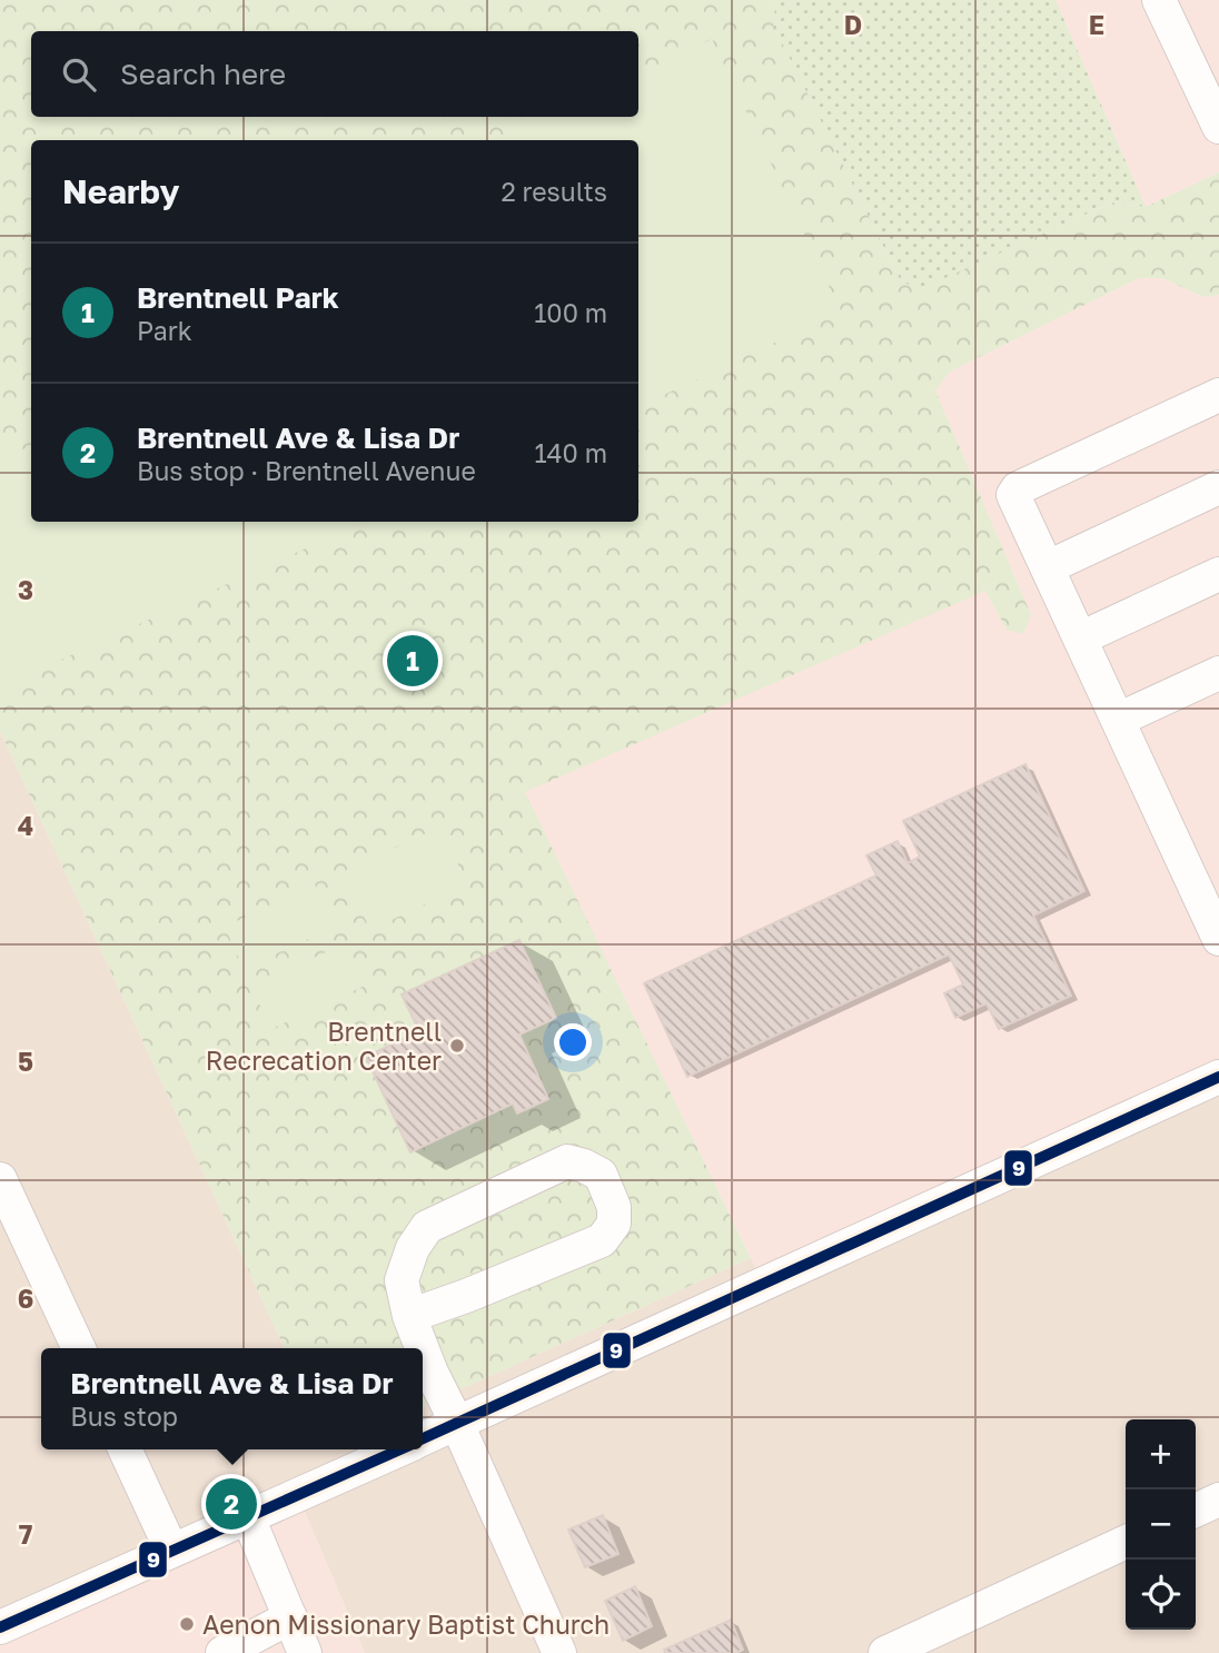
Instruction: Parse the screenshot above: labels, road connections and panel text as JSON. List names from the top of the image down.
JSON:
{
  "places": ["Brentnell Recrecation Center", "Aenon Missionary Baptist Church"],
  "lines": ["transit line 9"],
  "page": {
    "search": "Search here",
    "heading": ["Nearby", "2 results"],
    "list": [
      {
        "mark": "1",
        "name": "Brentnell Park",
        "note": "Park",
        "value": "100 m"
      },
      {
        "mark": "2",
        "name": "Brentnell Ave & Lisa Dr",
        "note": "Bus stop · Brentnell Avenue",
        "value": "140 m"
      }
    ],
    "pins": ["1", "2"],
    "popup": ["Brentnell Ave & Lisa Dr", "Bus stop"],
    "map_buttons": ["+", "−"]
  },
  "grid": {
    "columns": ["D", "E"],
    "rows": [
      "3",
      "4",
      "5",
      "6",
      "7"
    ]
  }
}
